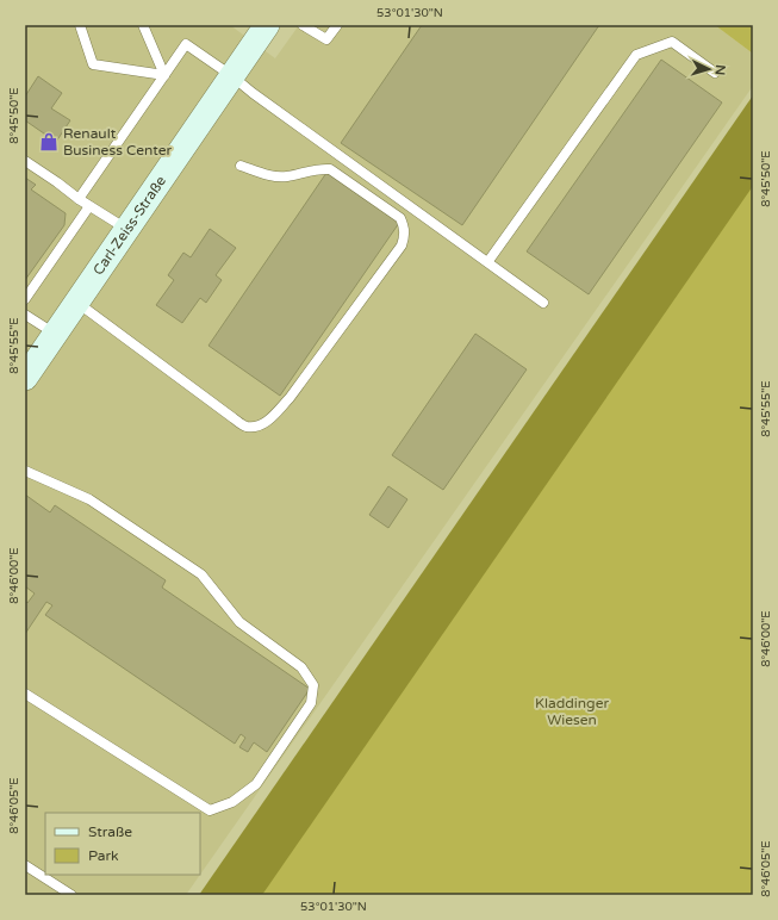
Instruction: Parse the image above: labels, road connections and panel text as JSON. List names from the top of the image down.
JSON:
{
  "streets": {
    "main road": ["Carl-Zeiss-Straße"]
  },
  "parks": ["Kladdinger Wiesen"],
  "places": {
    "shop": ["Renault Business Center"]
  },
  "legend": ["Straße", "Park"],
  "north": "right",
  "coordinates": [
    "53°01'30\"N",
    "8°45'50\"E",
    "8°45'55\"E",
    "8°46'00\"E",
    "8°46'05\"E"
  ]
}
